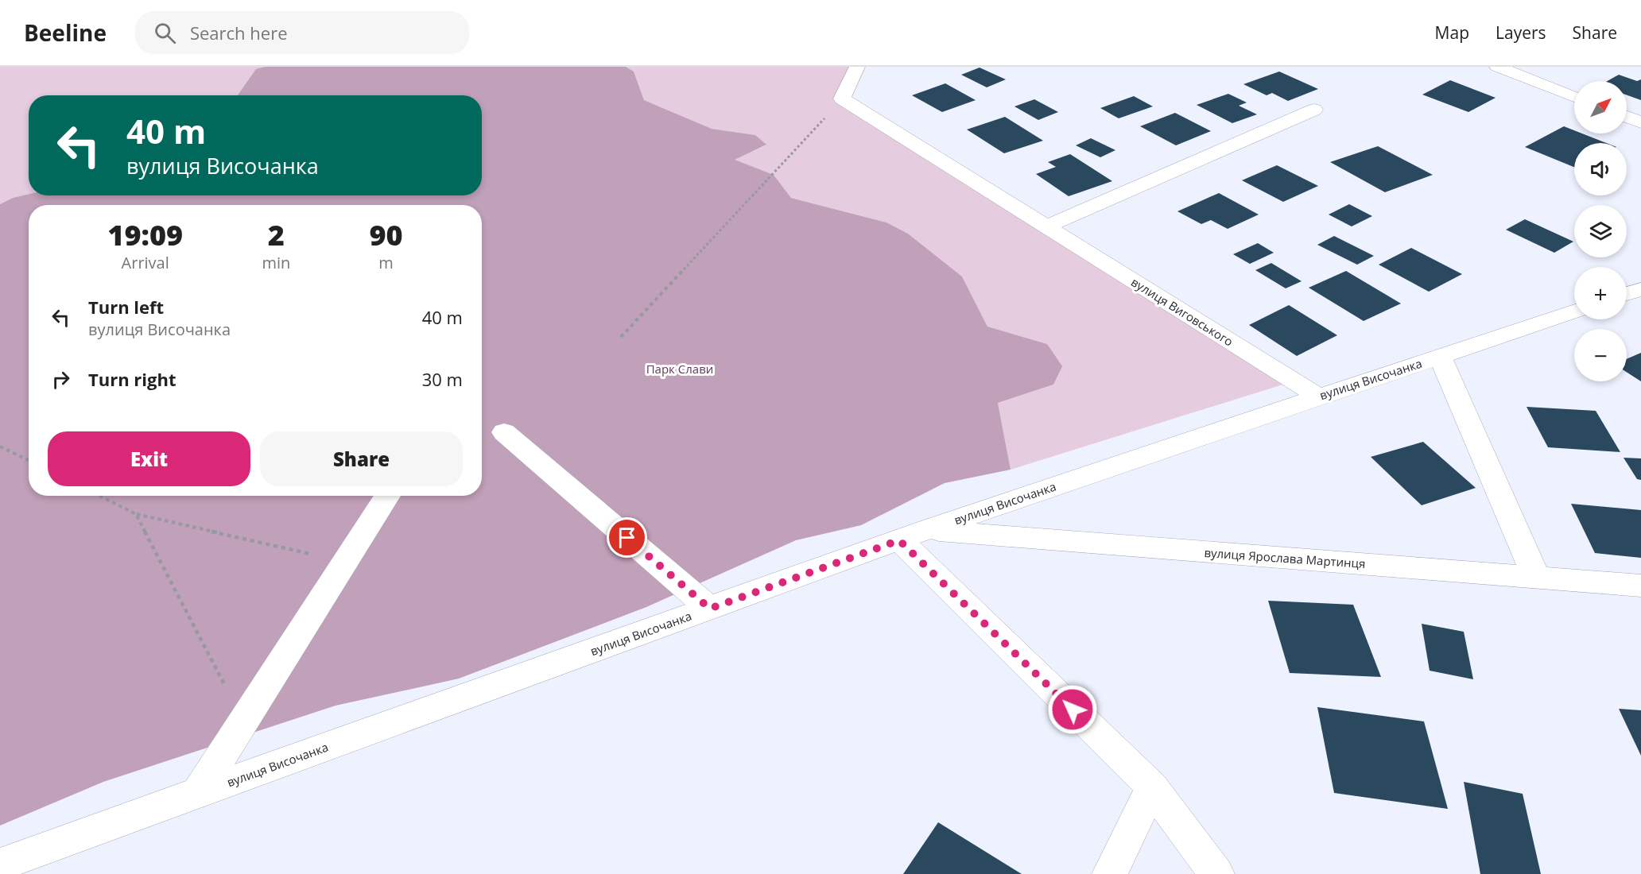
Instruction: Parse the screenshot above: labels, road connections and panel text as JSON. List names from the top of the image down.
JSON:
{
  "streets": {
    "street": ["вулиця Виговського", "вулиця Височанка", "вулиця Ярослава Мартинця"]
  },
  "crossings": [
    ["вулиця Виговського", "вулиця Височанка"],
    ["вулиця Височанка", "вулиця Ярослава Мартинця"]
  ],
  "parks": ["Парк Слави"],
  "north": "top right",
  "page": {
    "header": "Beeline",
    "search": "Search here",
    "nav": ["Map", "Layers", "Share"],
    "map_buttons": ["+", "−"],
    "turn": ["40 m", "вулиця Височанка"],
    "eta": [
      "19:09",
      "Arrival",
      "2",
      "min",
      "90",
      "m"
    ],
    "list": [
      {
        "name": "Turn left",
        "note": "вулиця Височанка",
        "value": "40 m"
      },
      {
        "name": "Turn right",
        "value": "30 m"
      }
    ],
    "buttons": ["Exit", "Share"]
  }
}
